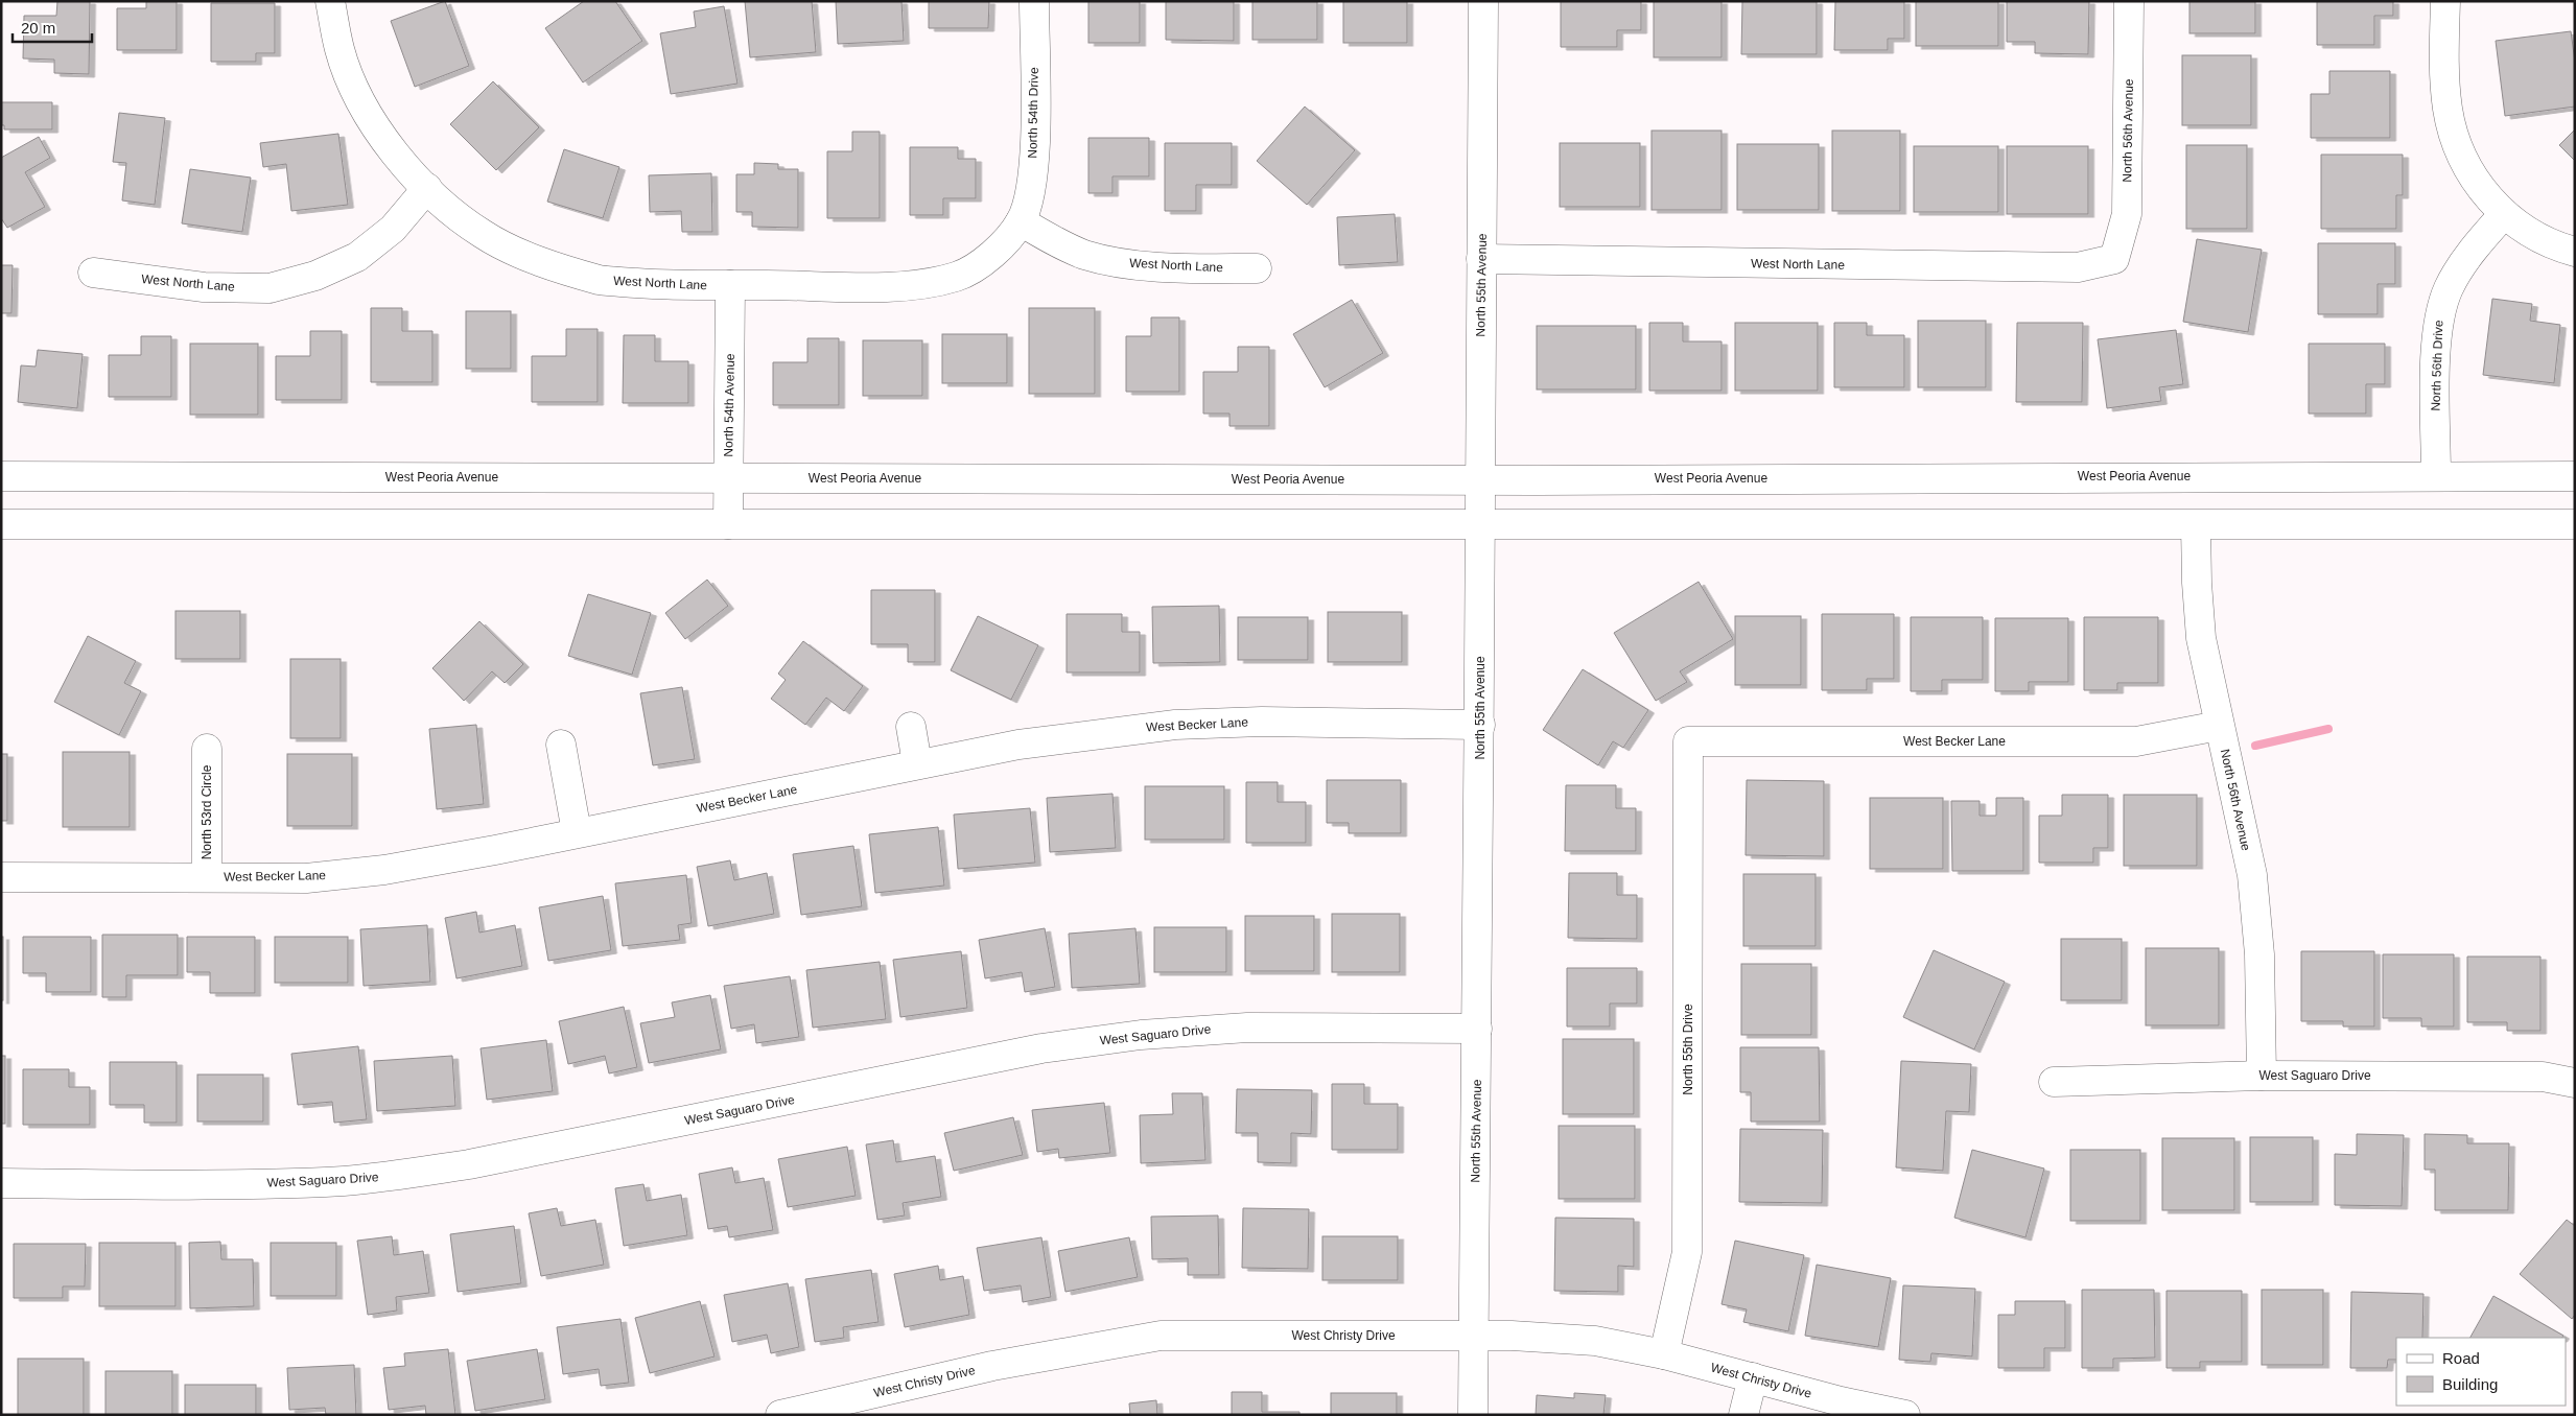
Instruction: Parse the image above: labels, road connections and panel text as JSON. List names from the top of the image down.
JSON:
{
  "streets": {
    "street": [
      "North 54th Drive",
      "North 56th Avenue",
      "West North Lane",
      "North 55th Avenue",
      "North 56th Drive",
      "North 54th Avenue",
      "West Peoria Avenue",
      "West Becker Lane",
      "North 53rd Circle",
      "West Saguaro Drive",
      "North 55th Drive",
      "West Christy Drive"
    ]
  },
  "crossings": [
    ["North 54th Drive", "West North Lane"],
    ["North 56th Avenue", "West North Lane"],
    ["North 56th Avenue", "West Becker Lane"],
    ["North 56th Avenue", "West Saguaro Drive"],
    ["West North Lane", "North 55th Avenue"],
    ["West North Lane", "North 54th Avenue"],
    ["North 55th Avenue", "West Peoria Avenue"],
    ["North 55th Avenue", "West Becker Lane"],
    ["North 55th Avenue", "West Saguaro Drive"],
    ["North 55th Avenue", "West Christy Drive"],
    ["North 56th Drive", "West Peoria Avenue"],
    ["North 54th Avenue", "West Peoria Avenue"],
    ["West Becker Lane", "North 53rd Circle"],
    ["West Becker Lane", "North 55th Drive"],
    ["North 55th Drive", "West Christy Drive"]
  ],
  "legend": ["Road", "Building"],
  "scale_bar": "20 m"
}
